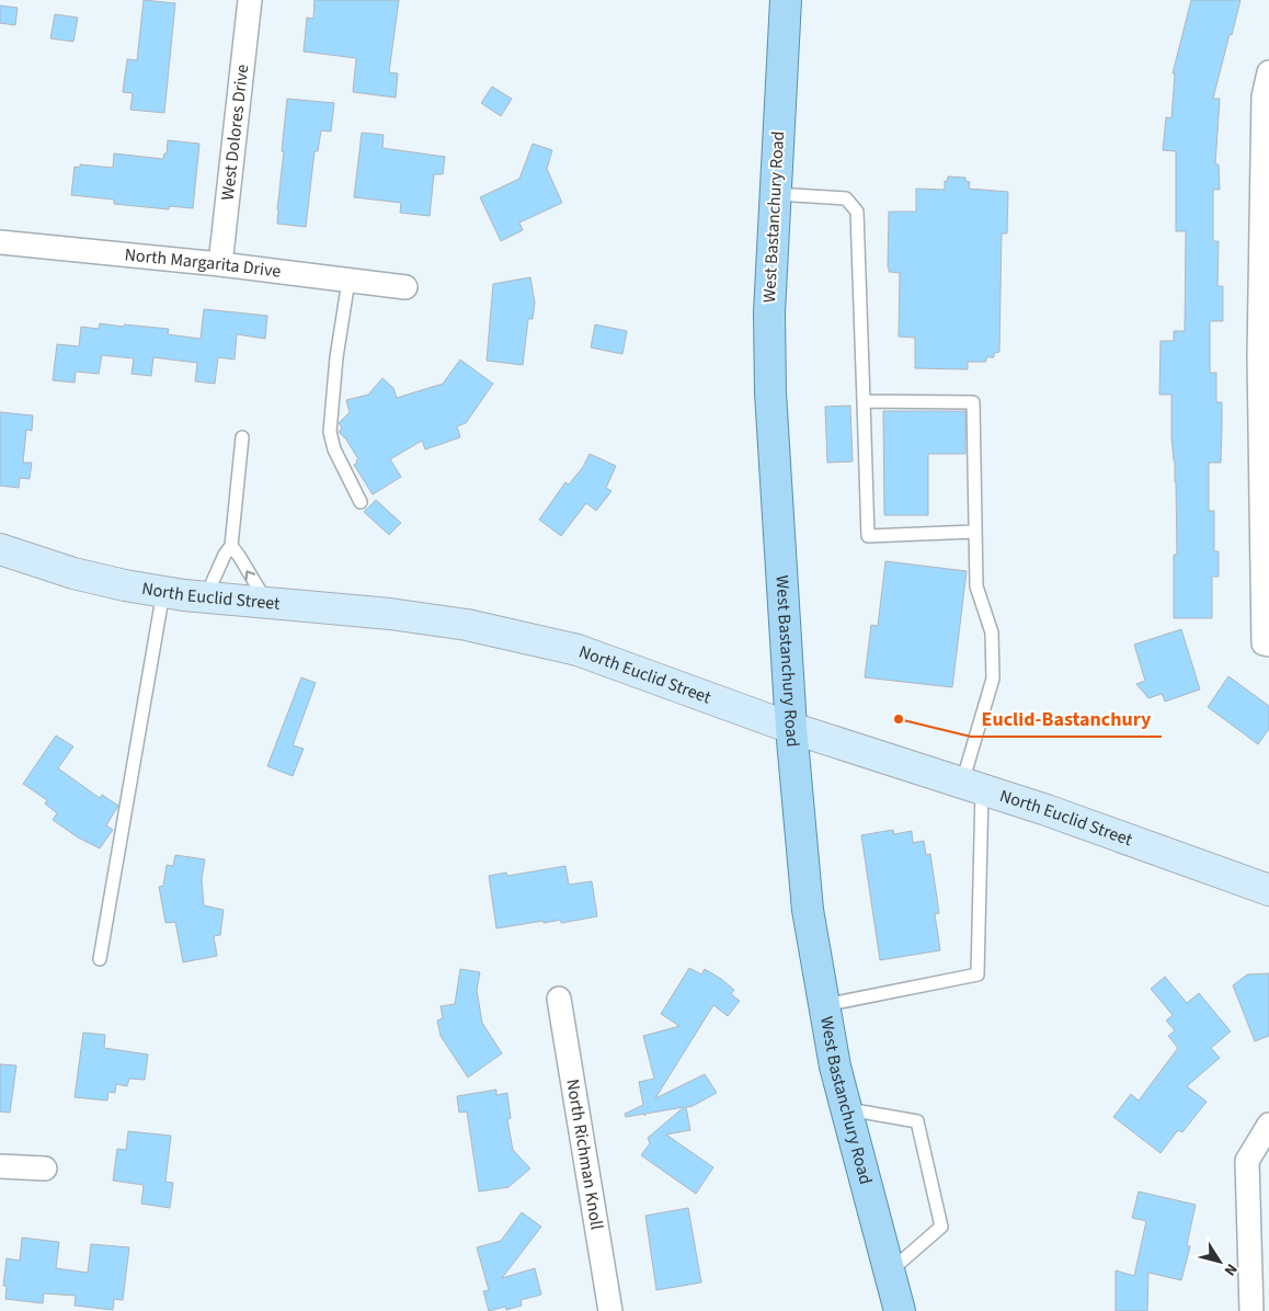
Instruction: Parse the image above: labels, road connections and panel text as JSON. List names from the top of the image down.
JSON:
{
  "streets": {
    "main road": ["West Bastanchury Road", "North Euclid Street"],
    "street": ["West Dolores Drive", "North Margarita Drive", "North Richman Knoll"]
  },
  "crossings": [
    ["West Dolores Drive", "North Margarita Drive"],
    ["West Bastanchury Road", "North Euclid Street"]
  ],
  "places": ["Euclid-Bastanchury"],
  "north": "bottom right"
}
